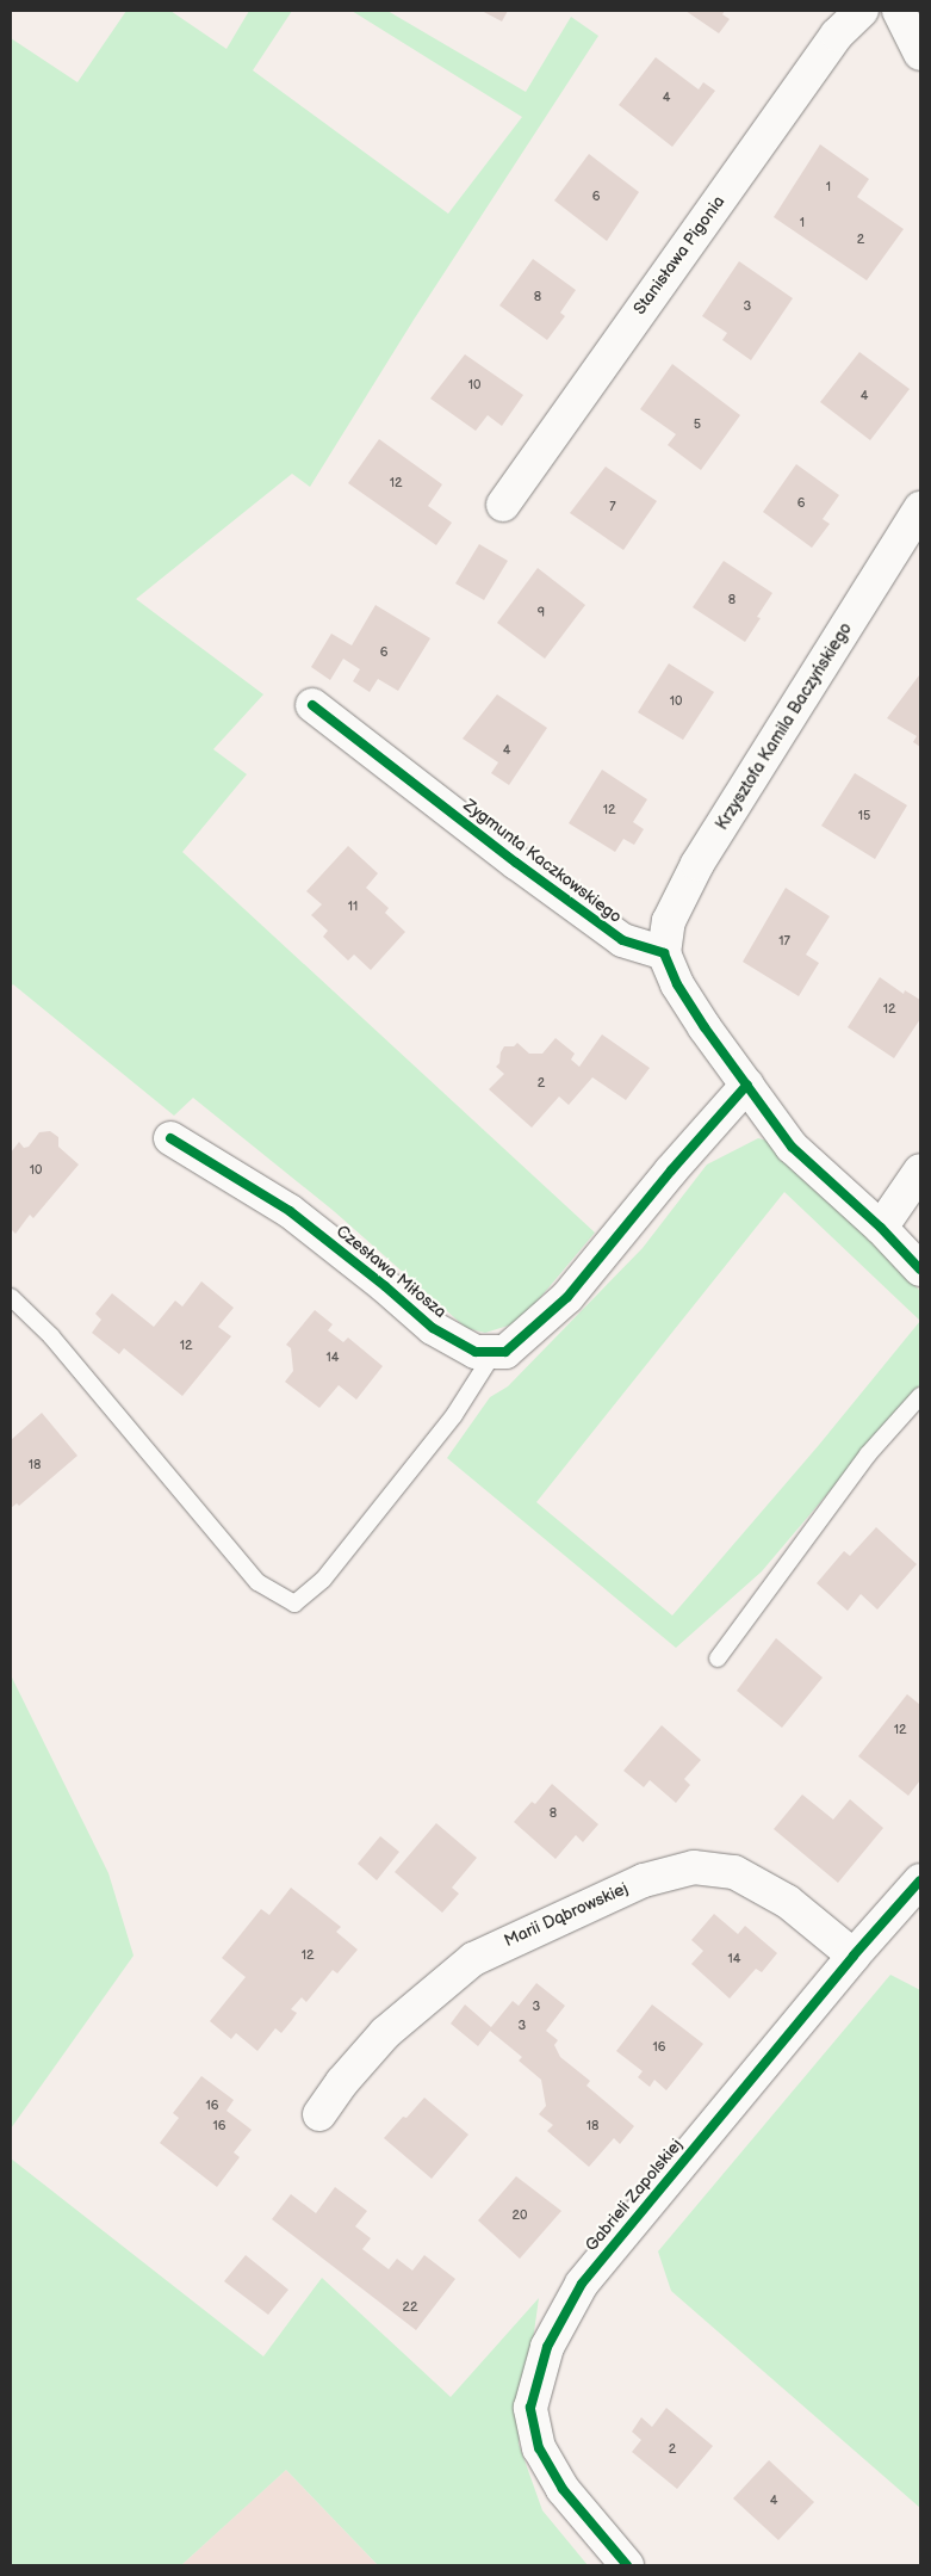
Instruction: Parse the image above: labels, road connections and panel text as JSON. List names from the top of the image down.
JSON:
{
  "streets": {
    "street": [
      "Stanisława Pigonia",
      "Krzysztofa Kamila Baczyńskiego",
      "Zygmunta Kaczkowskiego",
      "Czesława Miłosza",
      "Marii Dąbrowskiej",
      "Gabrieli Zapolskiej"
    ]
  },
  "crossings": [
    ["Krzysztofa Kamila Baczyńskiego", "Zygmunta Kaczkowskiego"],
    ["Marii Dąbrowskiej", "Gabrieli Zapolskiej"]
  ],
  "house_numbers": [
    "4",
    "1",
    "6",
    "1",
    "2",
    "8",
    "3",
    "10",
    "4",
    "5",
    "12",
    "6",
    "7",
    "8",
    "9",
    "6",
    "10",
    "4",
    "12",
    "15",
    "11",
    "17",
    "12",
    "2",
    "10",
    "12",
    "14",
    "18",
    "12",
    "8",
    "12",
    "14",
    "3",
    "3",
    "16",
    "16",
    "16",
    "18",
    "20",
    "22",
    "2",
    "4"
  ]
}
